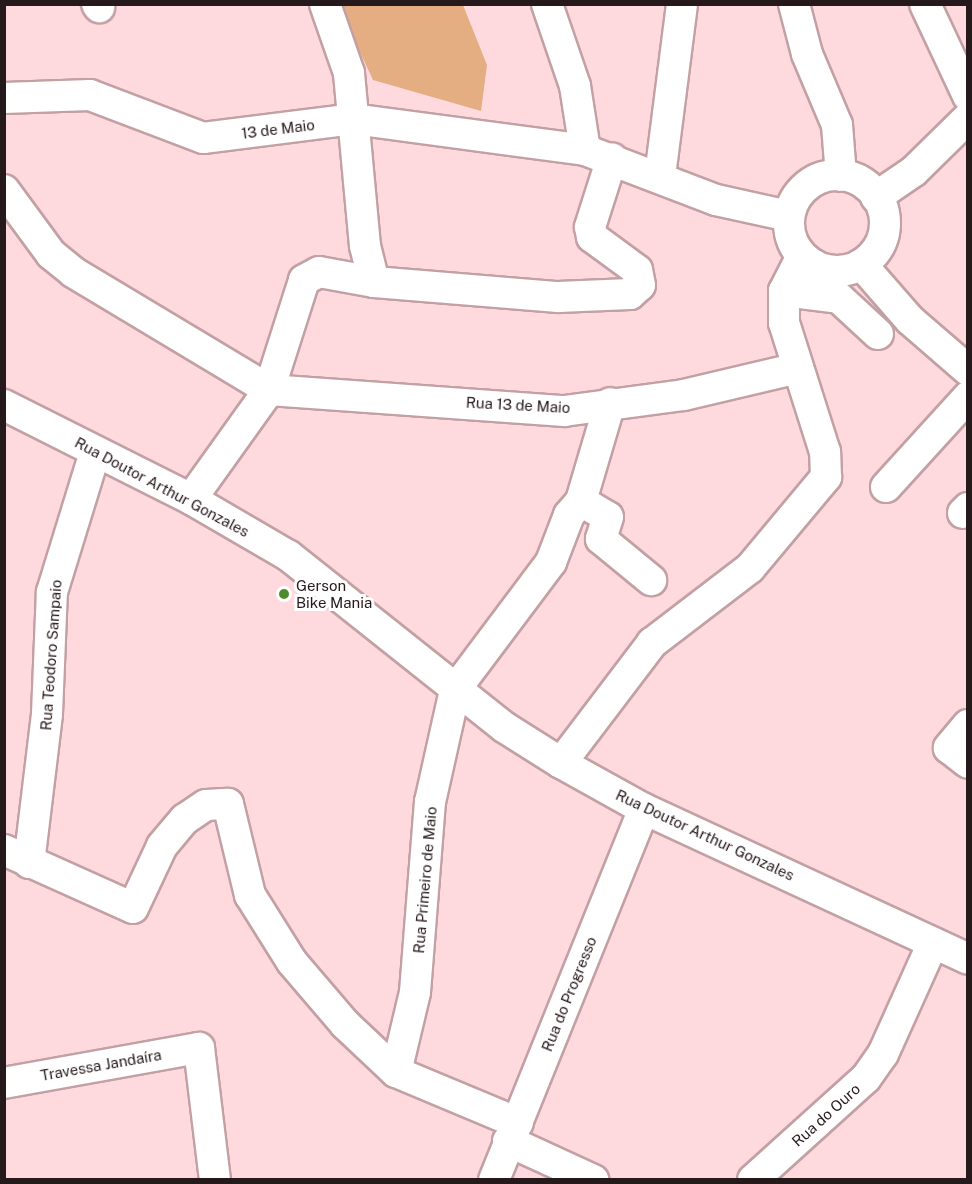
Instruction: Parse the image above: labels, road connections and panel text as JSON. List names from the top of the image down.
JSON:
{
  "streets": {
    "street": [
      "13 de Maio",
      "Rua 13 de Maio",
      "Rua Doutor Arthur Gonzales",
      "Rua Teodoro Sampaio",
      "Rua Primeiro de Maio",
      "Rua do Progresso",
      "Travessa Jandaíra",
      "Rua do Ouro"
    ]
  },
  "crossings": [
    ["Rua Doutor Arthur Gonzales", "Rua Teodoro Sampaio"],
    ["Rua Doutor Arthur Gonzales", "Rua Primeiro de Maio"],
    ["Rua Doutor Arthur Gonzales", "Rua do Progresso"],
    ["Rua Doutor Arthur Gonzales", "Rua do Ouro"]
  ],
  "places": ["Gerson Bike Mania"]
}
